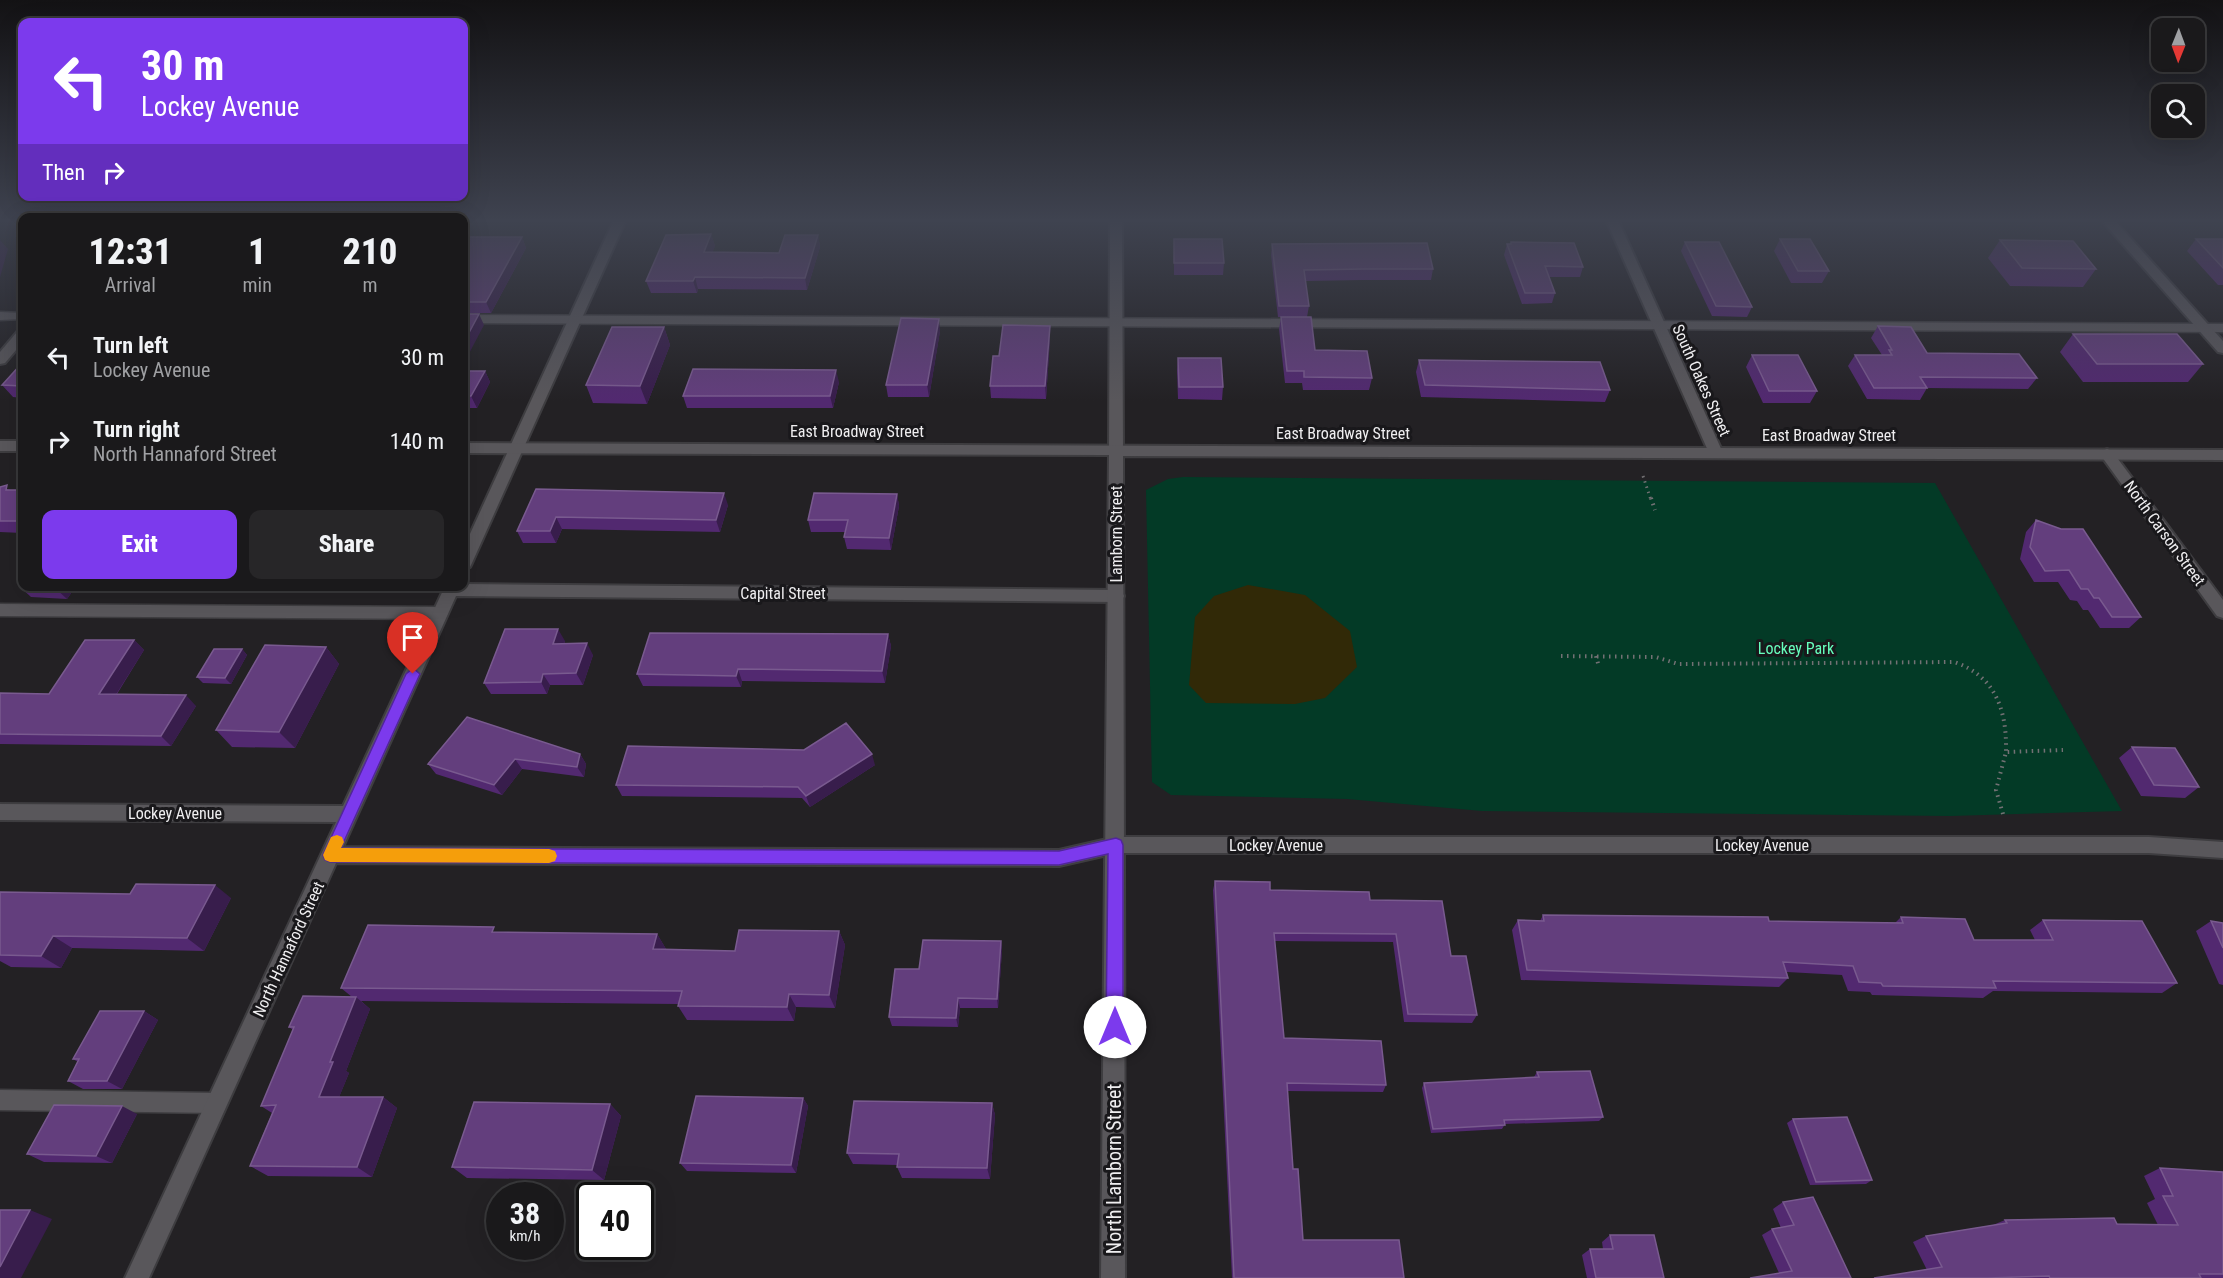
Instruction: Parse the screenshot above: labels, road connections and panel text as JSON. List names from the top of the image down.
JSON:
{
  "streets": {
    "street": [
      "South Oakes Street",
      "East Broadway Street",
      "North Carson Street",
      "Lamborn Street",
      "Capital Street",
      "Lockey Avenue",
      "North Hannaford Street",
      "North Lamborn Street"
    ]
  },
  "crossings": [
    ["South Oakes Street", "East Broadway Street"],
    ["East Broadway Street", "North Carson Street"],
    ["East Broadway Street", "Lamborn Street"],
    ["Lamborn Street", "Capital Street"],
    ["Lamborn Street", "Lockey Avenue"],
    ["Lamborn Street", "North Lamborn Street"],
    ["Lockey Avenue", "North Hannaford Street"],
    ["Lockey Avenue", "North Lamborn Street"]
  ],
  "parks": ["Lockey Park"],
  "north": "bottom",
  "page": {
    "turn": ["30 m", "Lockey Avenue"],
    "then": "Then",
    "eta": [
      "12:31",
      "Arrival",
      "1",
      "min",
      "210",
      "m"
    ],
    "list": [
      {
        "name": "Turn left",
        "note": "Lockey Avenue",
        "value": "30 m"
      },
      {
        "name": "Turn right",
        "note": "North Hannaford Street",
        "value": "140 m"
      }
    ],
    "buttons": ["Exit", "Share"],
    "speed": "38 km/h",
    "limit": "40"
  }
}
